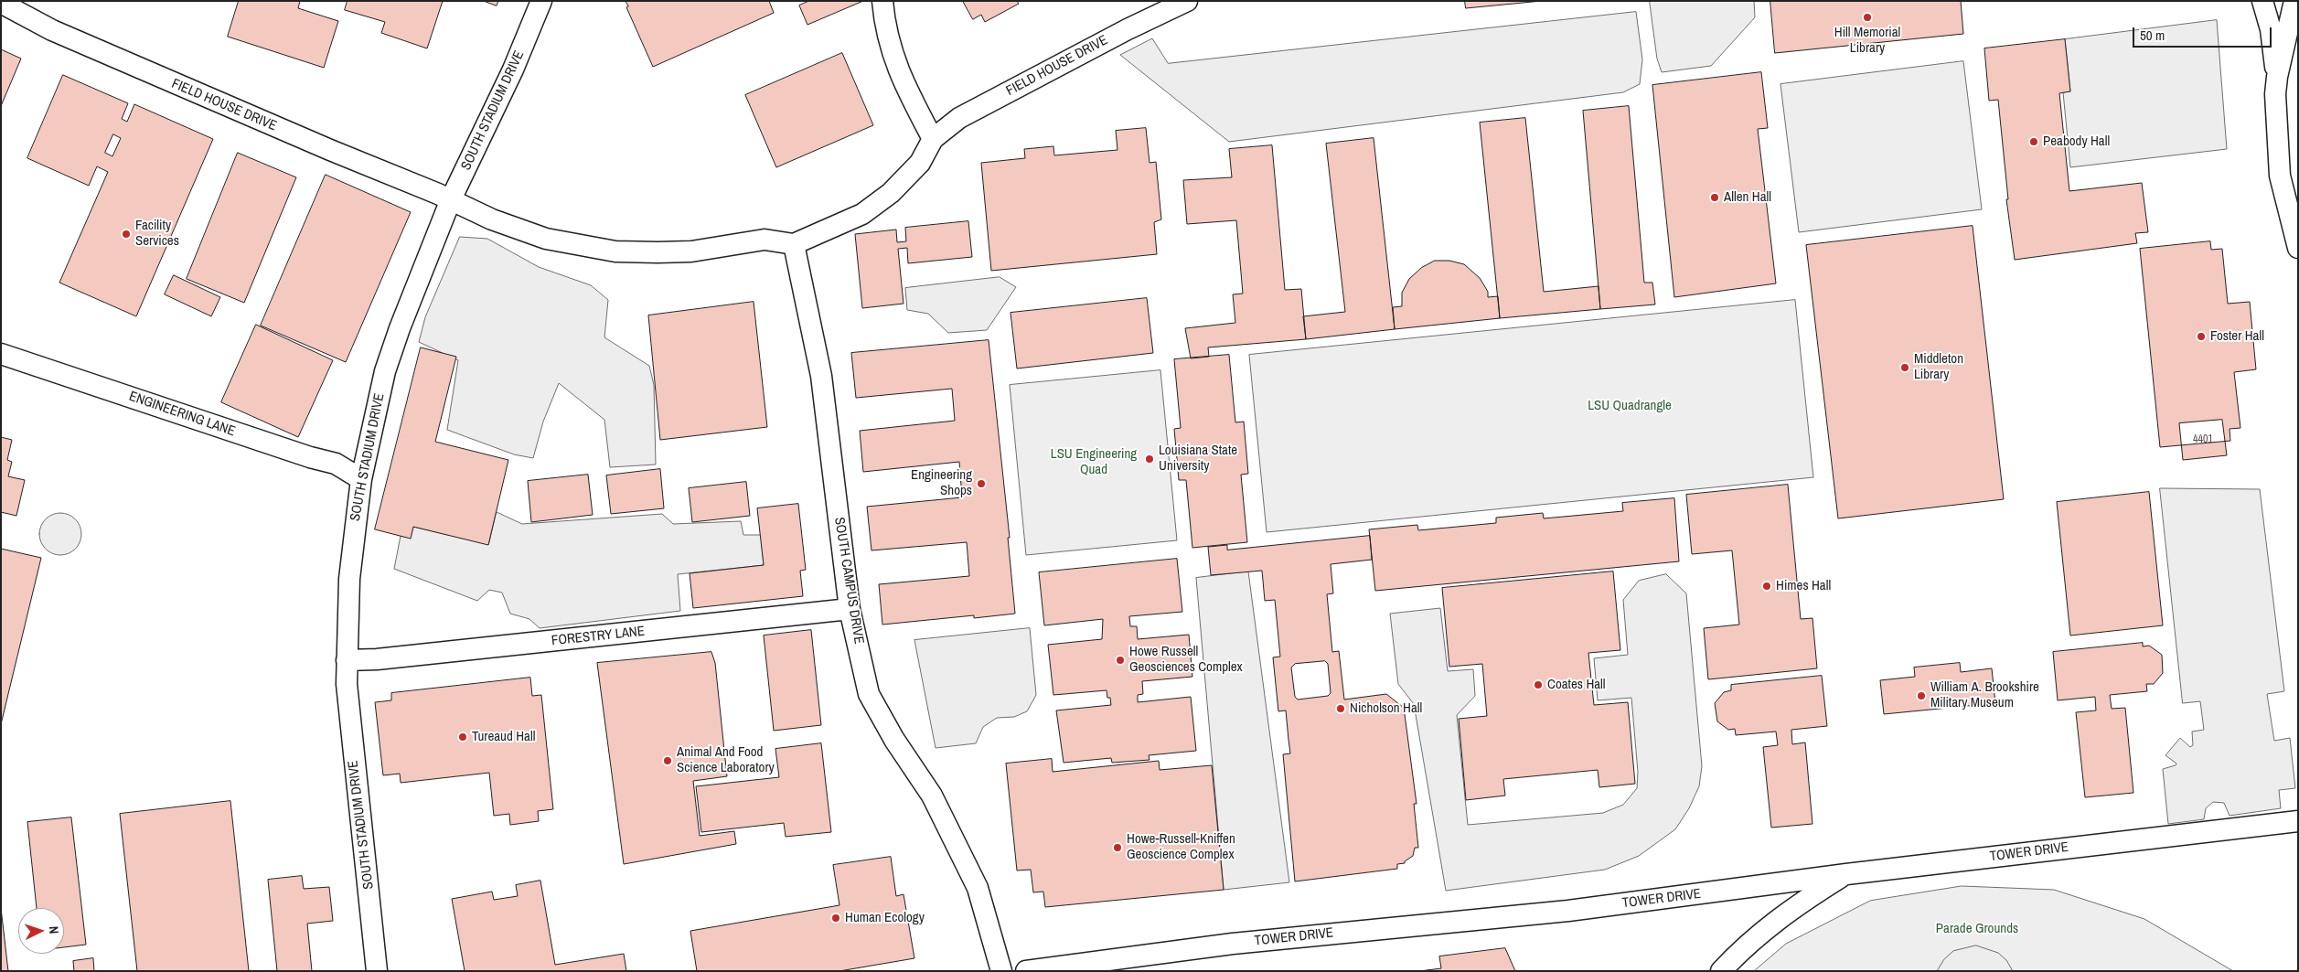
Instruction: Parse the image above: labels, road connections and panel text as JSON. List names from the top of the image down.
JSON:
{
  "streets": {
    "street": [
      "FIELD HOUSE DRIVE",
      "SOUTH STADIUM DRIVE",
      "ENGINEERING LANE",
      "SOUTH CAMPUS DRIVE",
      "FORESTRY LANE",
      "TOWER DRIVE"
    ]
  },
  "crossings": [
    ["FIELD HOUSE DRIVE", "SOUTH STADIUM DRIVE"],
    ["FIELD HOUSE DRIVE", "SOUTH CAMPUS DRIVE"],
    ["SOUTH STADIUM DRIVE", "ENGINEERING LANE"],
    ["SOUTH STADIUM DRIVE", "FORESTRY LANE"],
    ["SOUTH CAMPUS DRIVE", "FORESTRY LANE"]
  ],
  "parks": ["LSU Quadrangle", "LSU Engineering Quad", "Parade Grounds"],
  "places": [
    "Hill Memorial Library",
    "Peabody Hall",
    "Allen Hall",
    "Facility Services",
    "Foster Hall",
    "Middleton Library",
    "Louisiana State University",
    "Engineering Shops",
    "Himes Hall",
    "Howe Russell Geosciences Complex",
    "Coates Hall",
    "William A. Brookshire Military Museum",
    "Nicholson Hall",
    "Tureaud Hall",
    "Animal And Food Science Laboratory",
    "Howe-Russell-Kniffen Geoscience Complex",
    "Human Ecology"
  ],
  "house_numbers": ["4401"],
  "scale_bar": "50 m",
  "north": "right"
}
